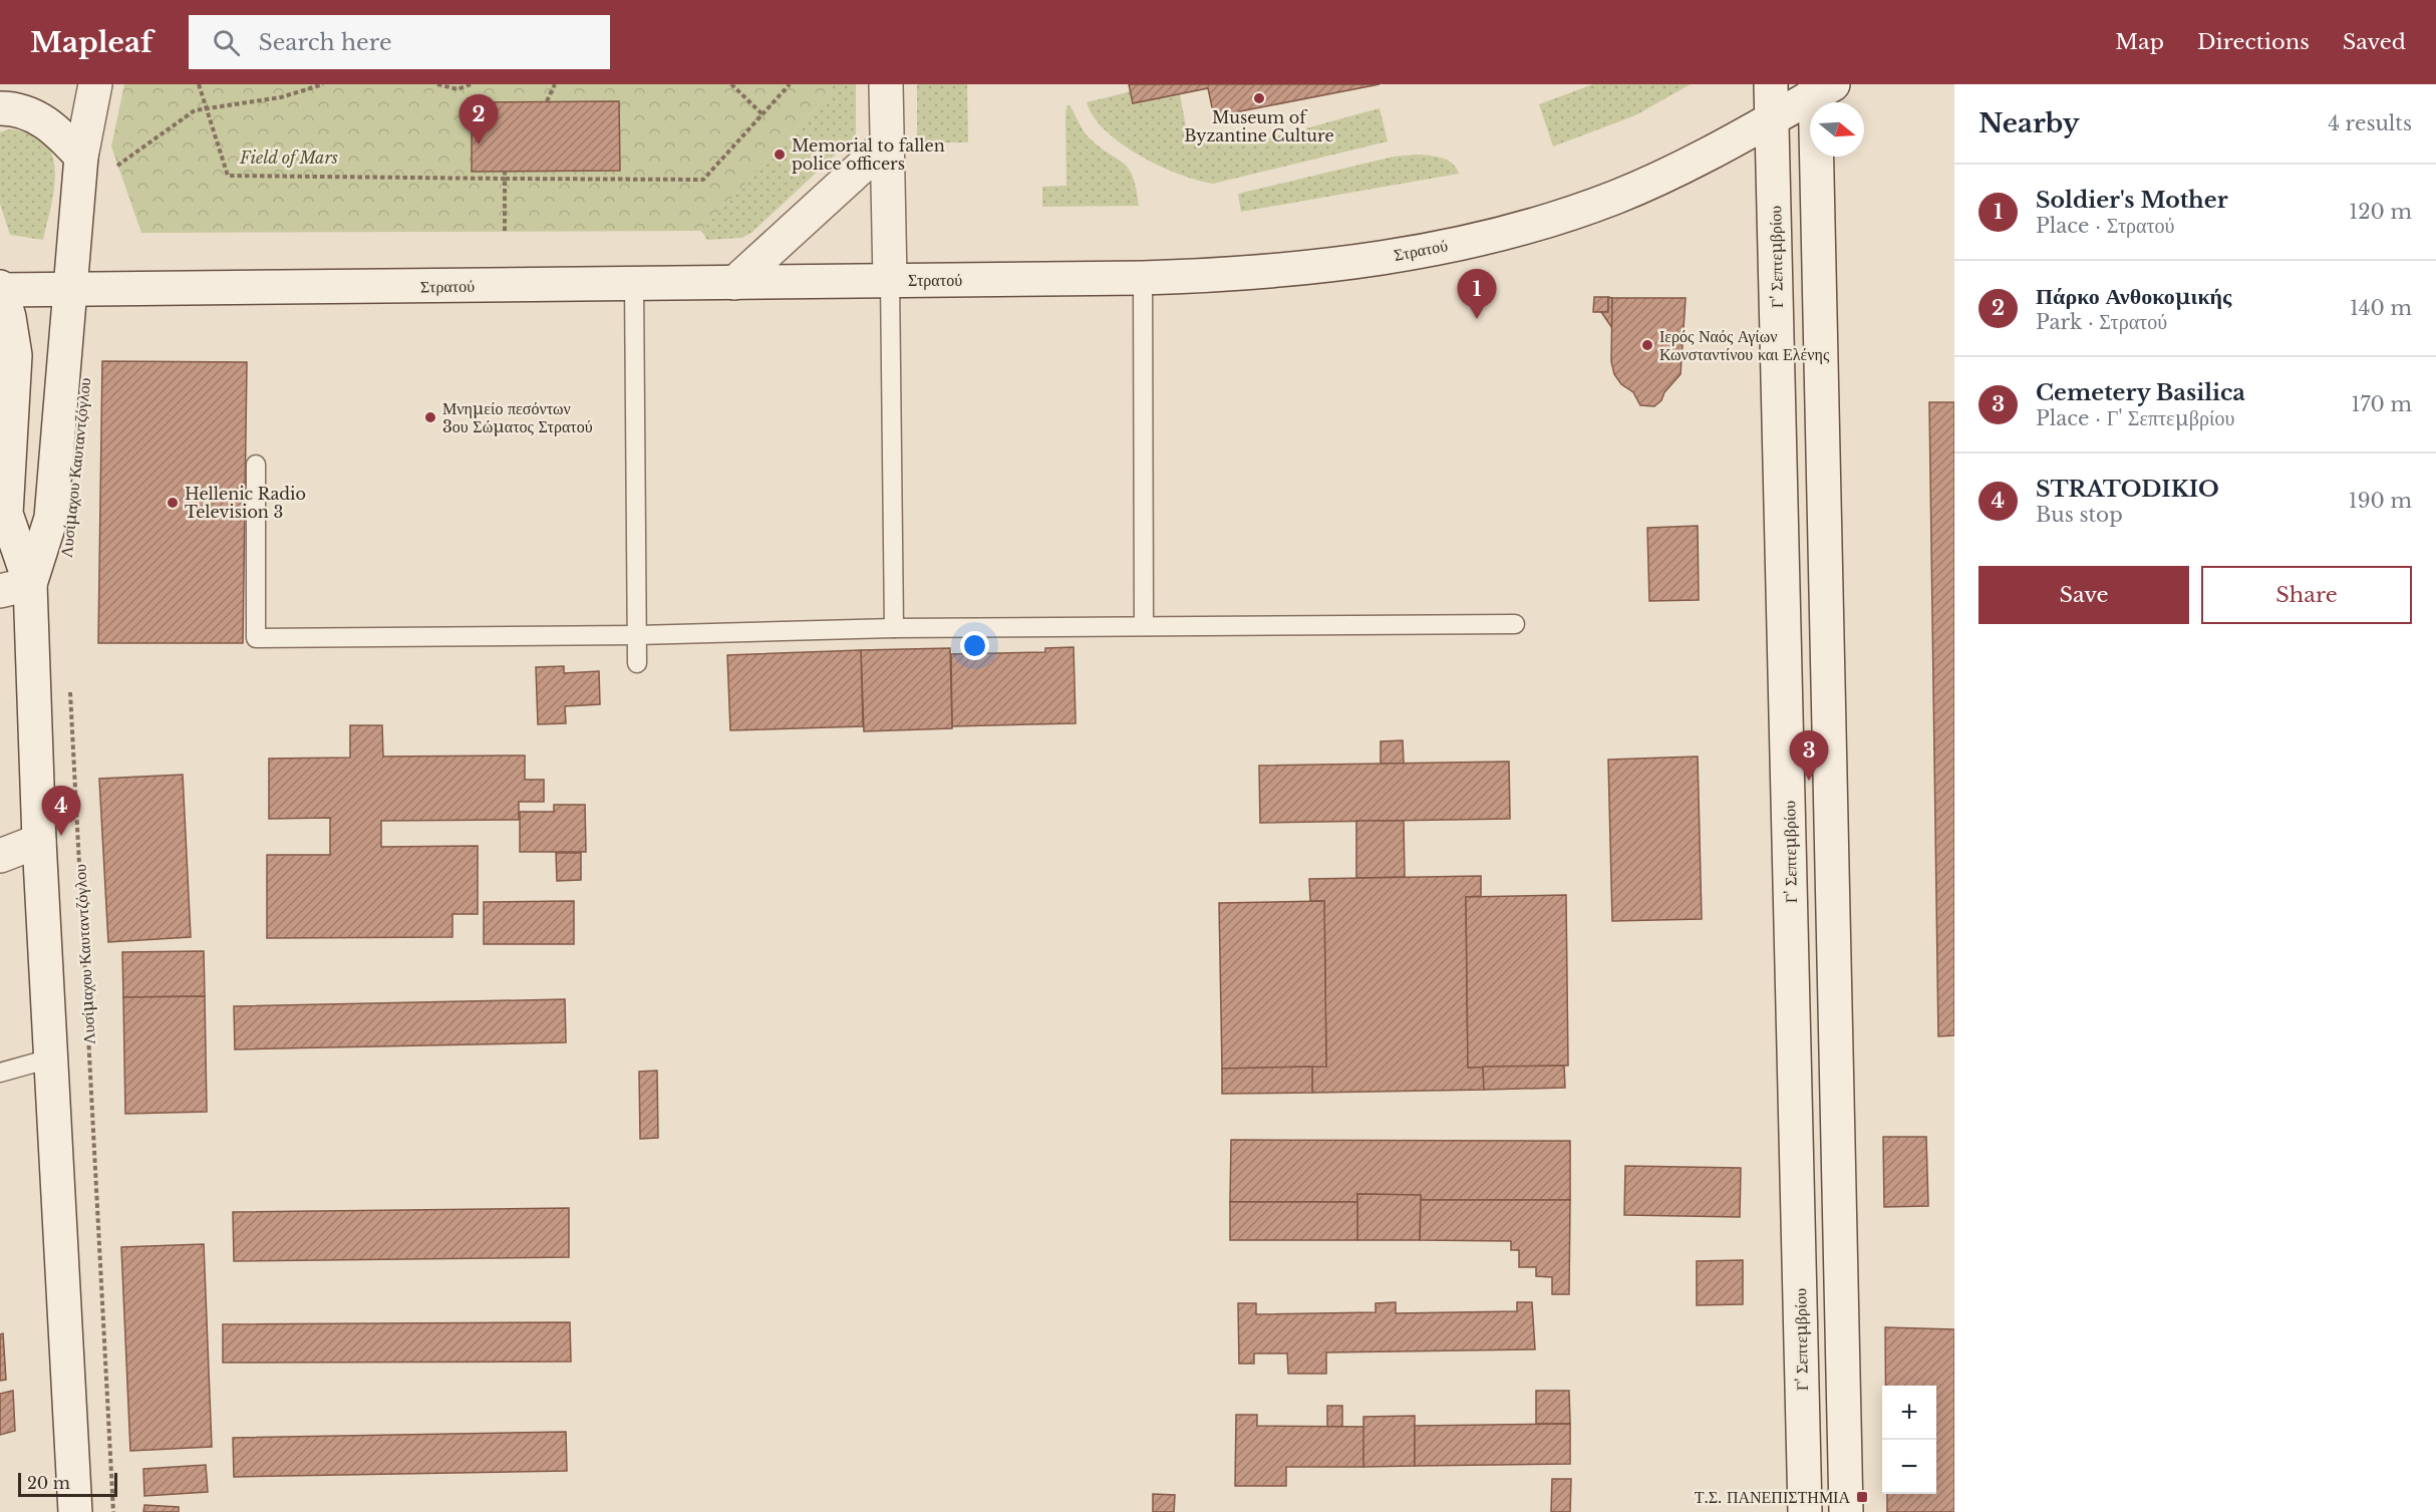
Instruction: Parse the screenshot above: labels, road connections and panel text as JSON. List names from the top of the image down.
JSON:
{
  "streets": {
    "main road": ["Στρατού", "Γ' Σεπτεμβρίου", "Λυσίμαχου Καυταντζόγλου"]
  },
  "crossings": [
    ["Στρατού", "Γ' Σεπτεμβρίου"],
    ["Στρατού", "Λυσίμαχου Καυταντζόγλου"]
  ],
  "parks": ["Field of Mars"],
  "places": {
    "other": [
      "Museum of Byzantine Culture",
      "Memorial to fallen police officers",
      "Ιερός Ναός Αγίων Κωνσταντίνου και Ελένης",
      "Μνημείο πεσόντων 3ου Σώματος Στρατού",
      "Hellenic Radio Television 3"
    ],
    "transit": ["Τ.Σ. ΠΑΝΕΠΙΣΤΗΜΙΑ"]
  },
  "scale_bar": "20 m",
  "north": "right",
  "page": {
    "header": "Mapleaf",
    "search": "Search here",
    "nav": ["Map", "Directions", "Saved"],
    "heading": ["Nearby", "4 results"],
    "pins": [
      "2",
      "1",
      "3",
      "4"
    ],
    "list": [
      {
        "mark": "1",
        "name": "Soldier's Mother",
        "note": "Place · Στρατού",
        "value": "120 m"
      },
      {
        "mark": "2",
        "name": "Πάρκο Ανθοκομικής",
        "note": "Park · Στρατού",
        "value": "140 m"
      },
      {
        "mark": "3",
        "name": "Cemetery Basilica",
        "note": "Place · Γ' Σεπτεμβρίου",
        "value": "170 m"
      },
      {
        "mark": "4",
        "name": "STRATODIKIO",
        "note": "Bus stop",
        "value": "190 m"
      }
    ],
    "buttons": ["Save", "Share"],
    "map_buttons": ["+", "−"],
    "scale": "20 m"
  }
}
